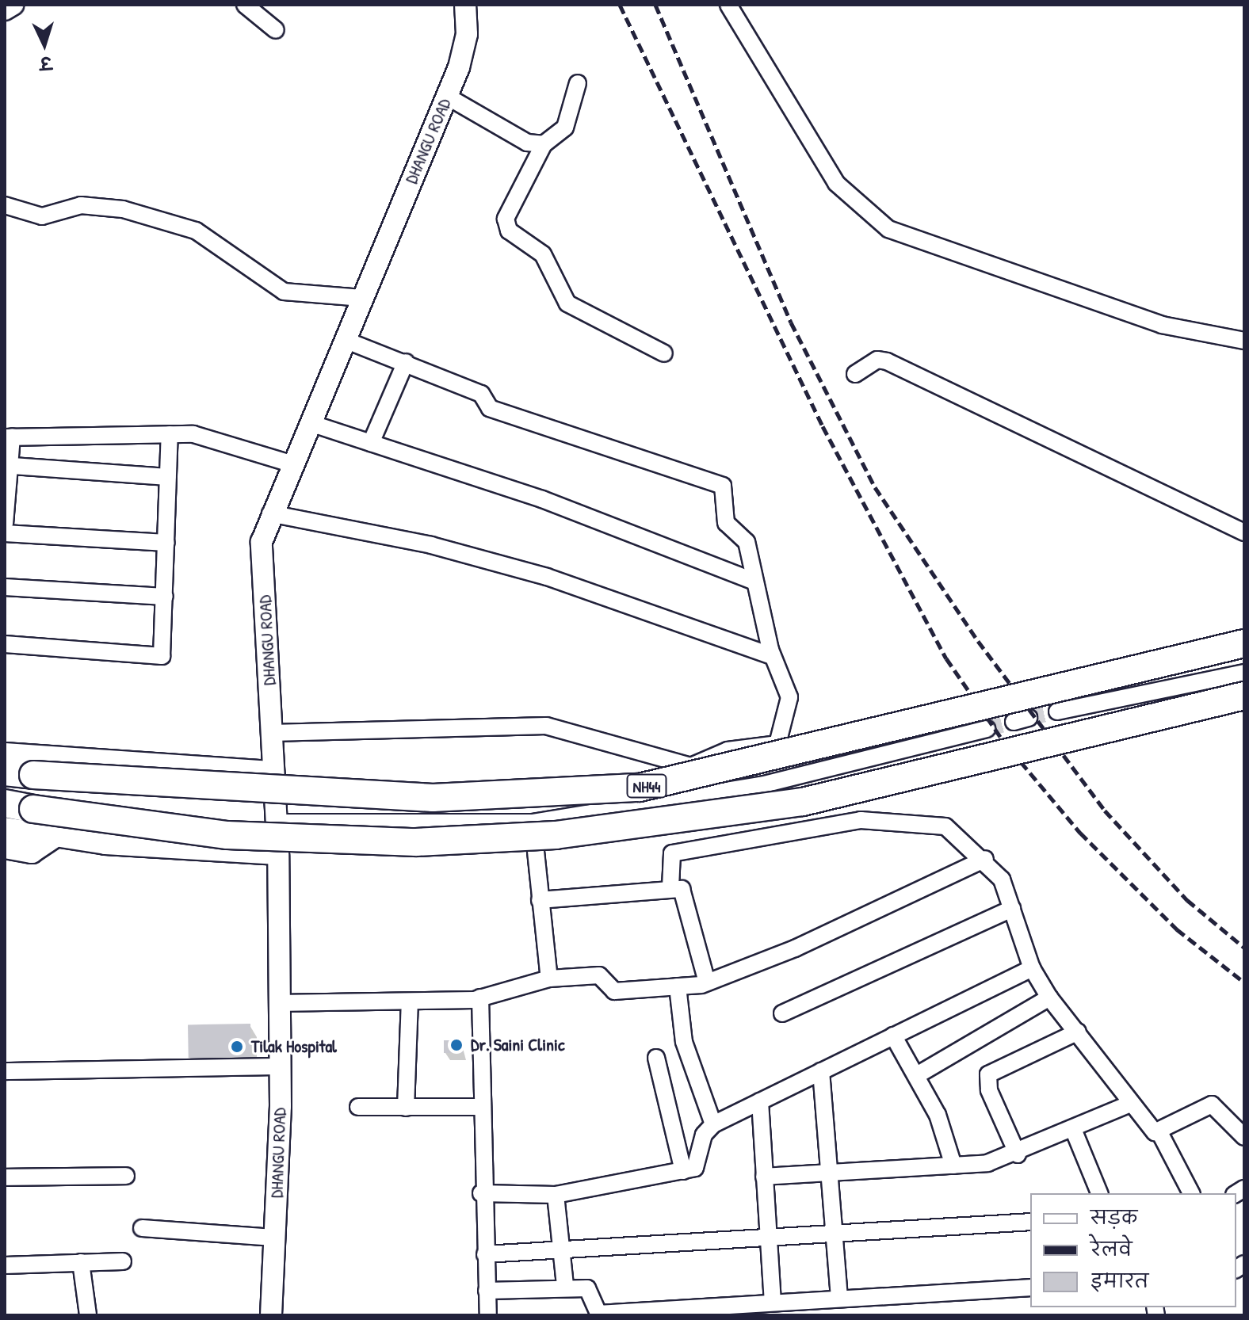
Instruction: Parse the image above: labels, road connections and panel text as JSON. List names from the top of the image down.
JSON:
{
  "streets": {
    "highway": ["NH44"],
    "street": ["DHANGU ROAD"]
  },
  "places": ["Dr. Saini Clinic", "Tilak Hospital"],
  "legend": ["सड़क", "रेलवे", "इमारत"],
  "north": "bottom"
}
